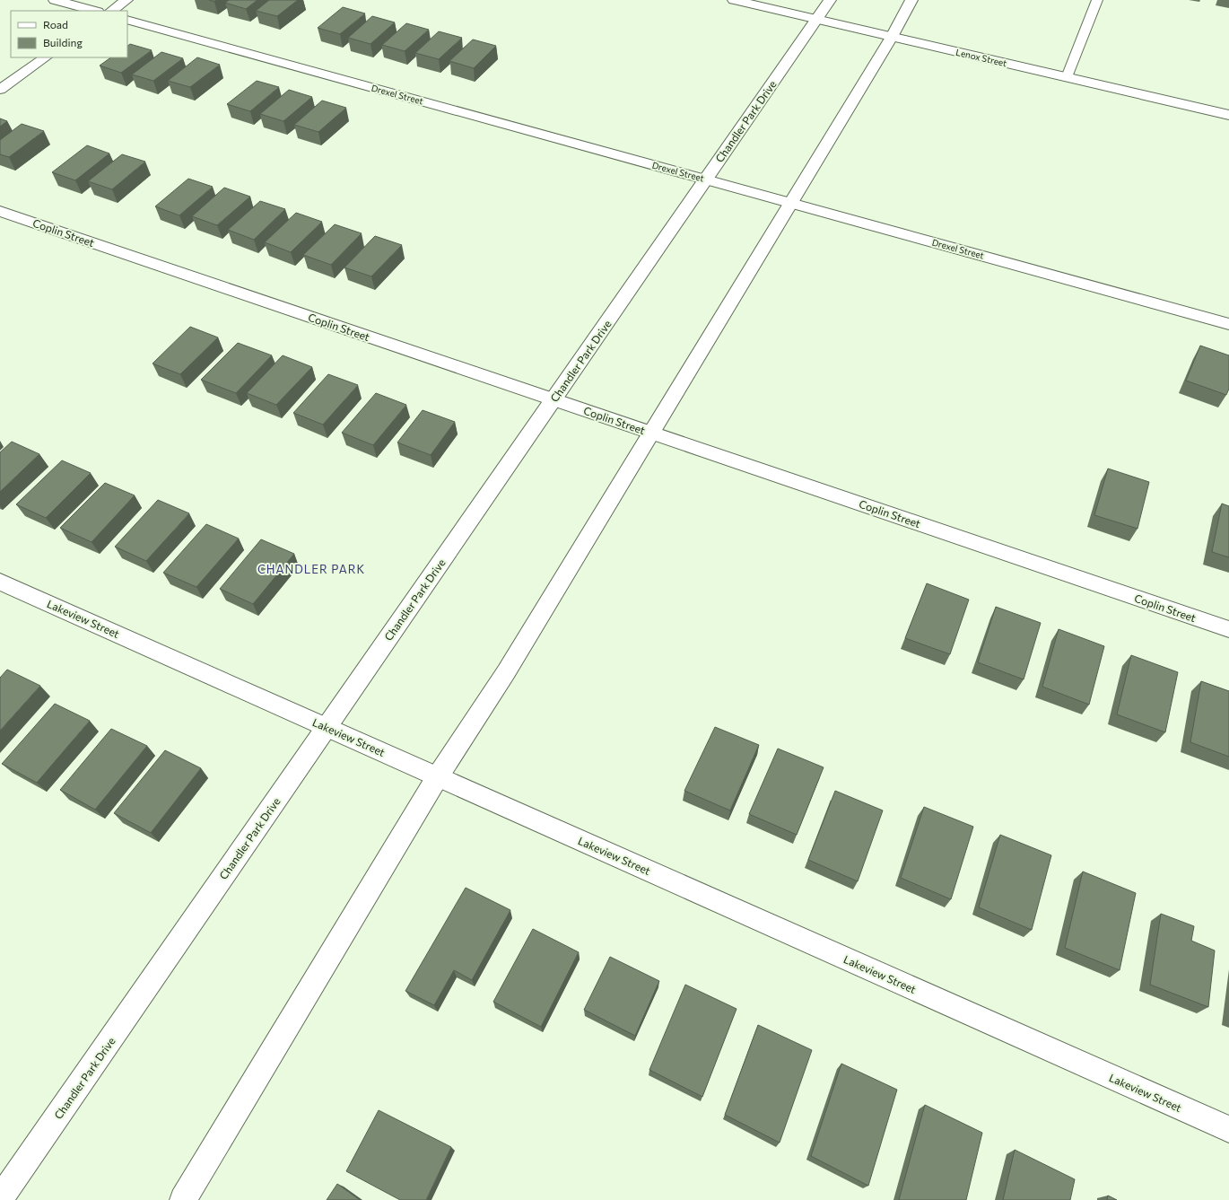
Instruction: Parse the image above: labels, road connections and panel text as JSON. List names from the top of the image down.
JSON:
{
  "streets": {
    "street": [
      "Lenox Street",
      "Drexel Street",
      "Chandler Park Drive",
      "Coplin Street",
      "Lakeview Street"
    ]
  },
  "crossings": [
    ["Lenox Street", "Chandler Park Drive"],
    ["Drexel Street", "Chandler Park Drive"],
    ["Chandler Park Drive", "Coplin Street"],
    ["Chandler Park Drive", "Lakeview Street"]
  ],
  "districts": ["CHANDLER PARK"],
  "legend": ["Road", "Building"]
}
